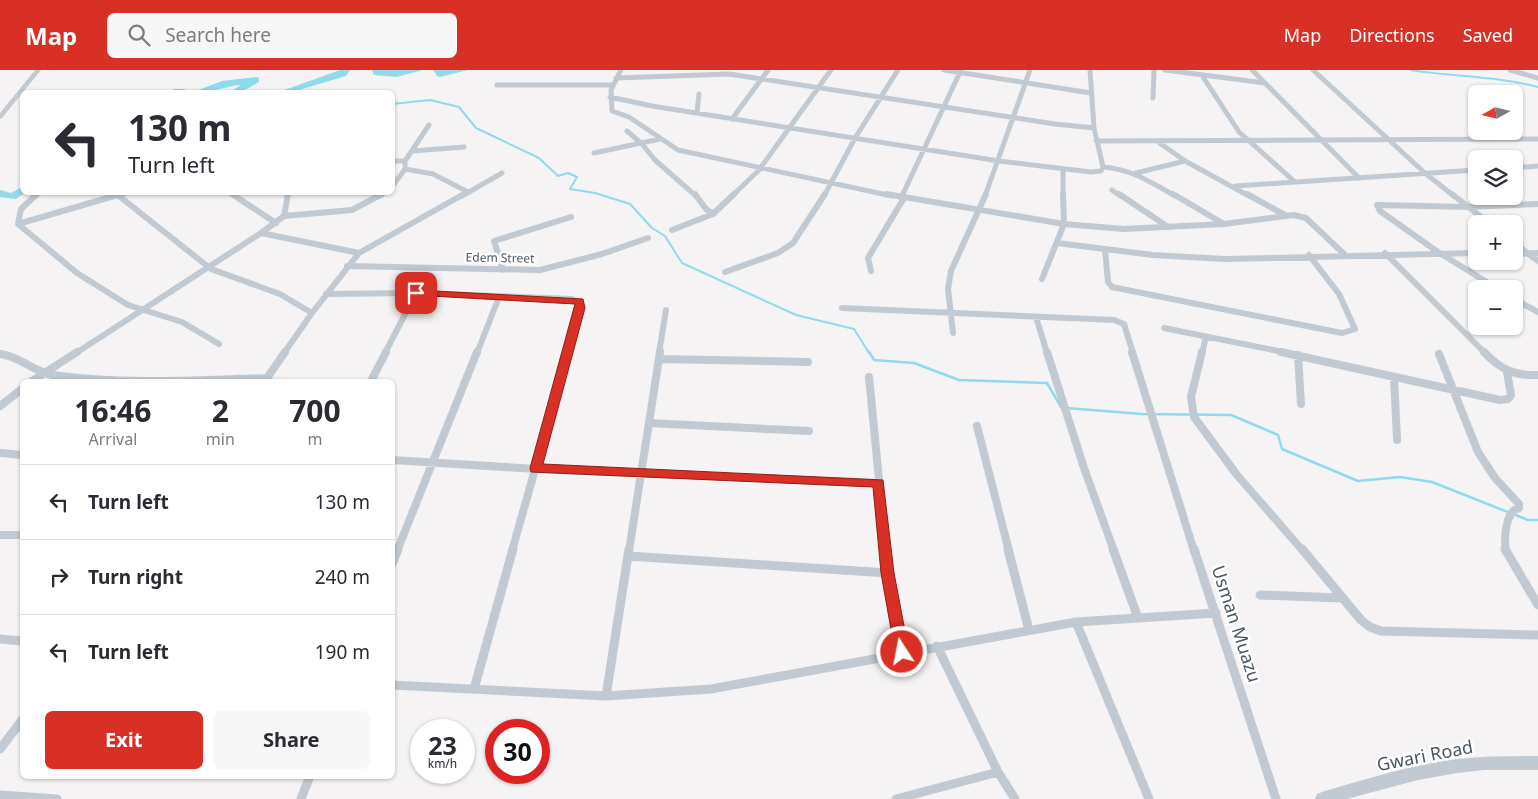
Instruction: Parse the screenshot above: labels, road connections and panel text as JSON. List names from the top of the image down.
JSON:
{
  "streets": {
    "street": ["Edem Street", "Usman Muazu", "Gwari Road"]
  },
  "north": "left",
  "page": {
    "header": "Map",
    "search": "Search here",
    "nav": ["Map", "Directions", "Saved"],
    "map_buttons": ["+", "−"],
    "turn": ["130 m", "Turn left"],
    "eta": [
      "16:46",
      "Arrival",
      "2",
      "min",
      "700",
      "m"
    ],
    "list": [
      {
        "name": "Turn left",
        "value": "130 m"
      },
      {
        "name": "Turn right",
        "value": "240 m"
      },
      {
        "name": "Turn left",
        "value": "190 m"
      }
    ],
    "buttons": ["Exit", "Share"],
    "speed": "23 km/h",
    "limit": "30"
  }
}
